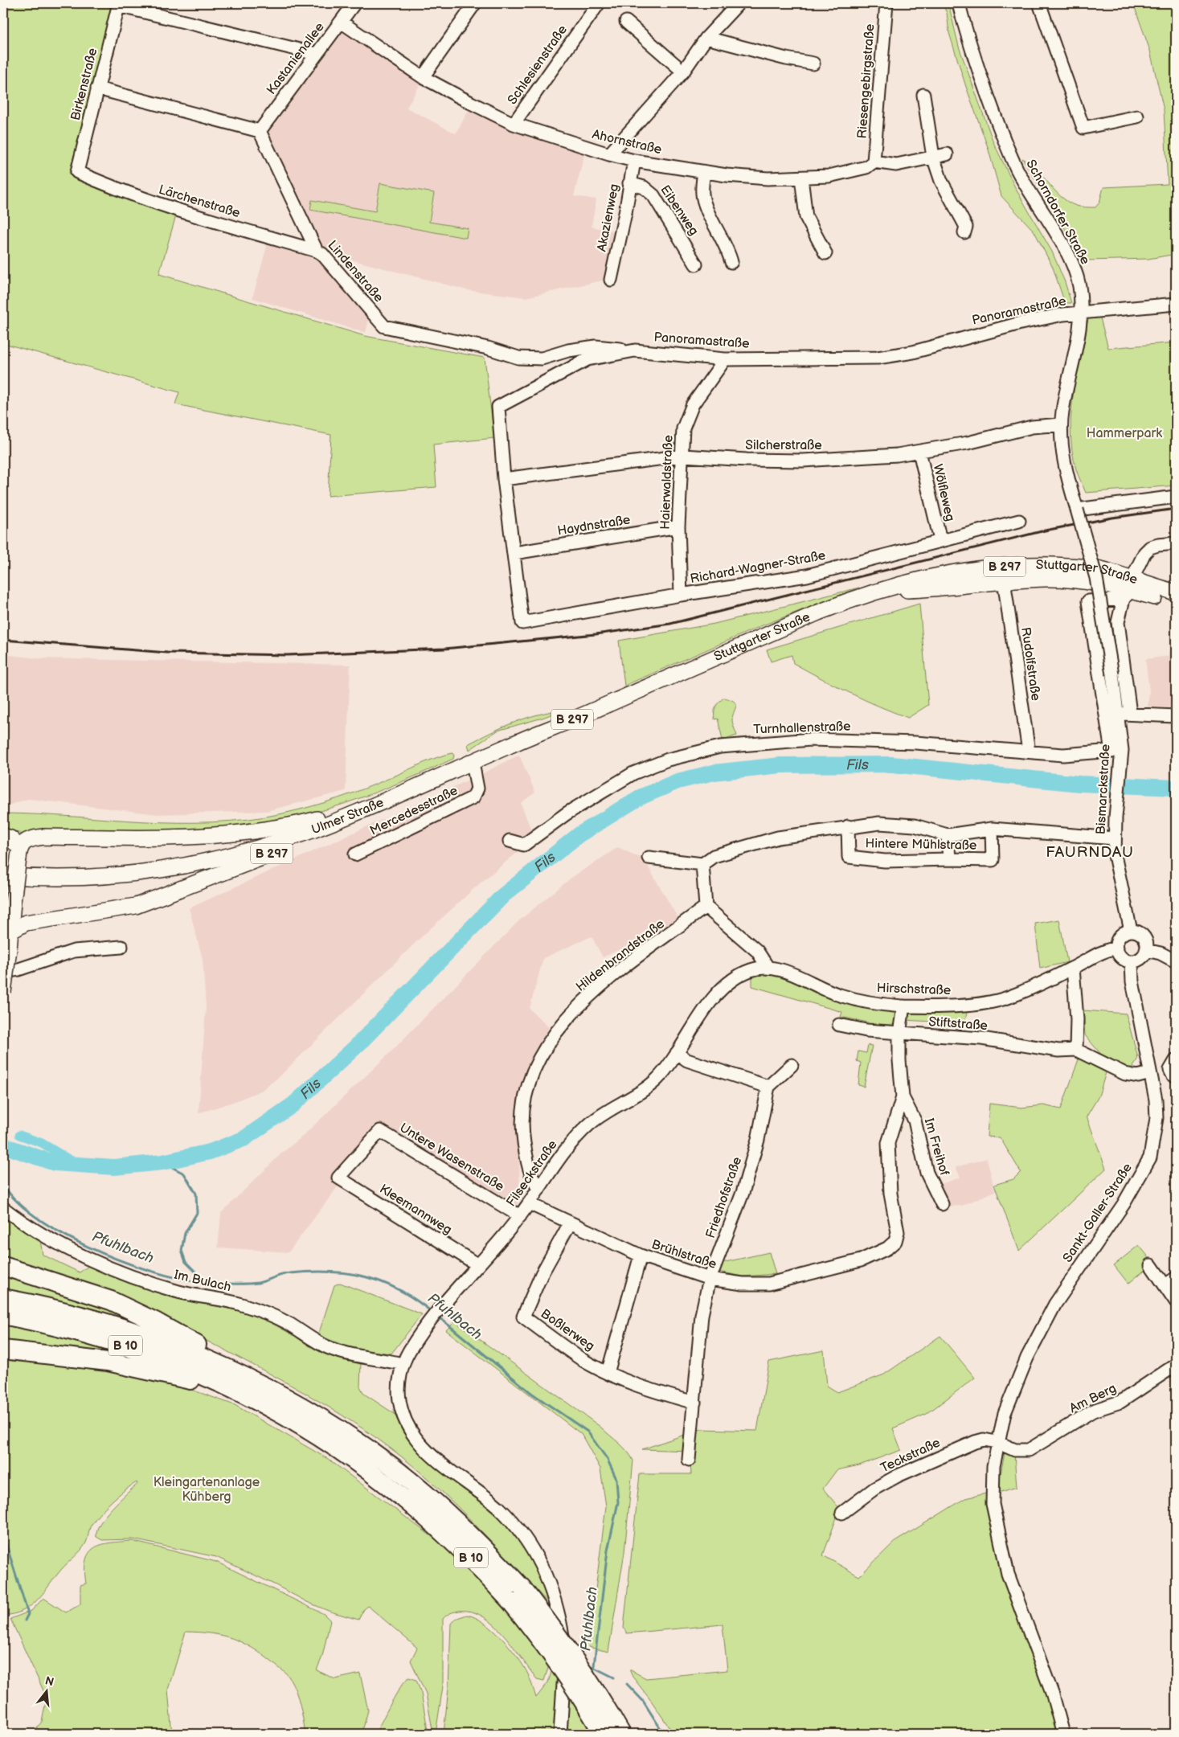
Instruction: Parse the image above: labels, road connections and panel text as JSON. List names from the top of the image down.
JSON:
{
  "streets": {
    "highway": ["B 10"],
    "main road": ["B 297", "Stuttgarter Straße", "Ulmer Straße"],
    "street": [
      "Kastanienallee",
      "Schlesienstraße",
      "Riesengebirgstraße",
      "Birkenstraße",
      "Ahornstraße",
      "Lärchenstraße",
      "Eibenweg",
      "Schorndorfer Straße",
      "Akazienweg",
      "Lindenstraße",
      "Panoramastraße",
      "Silcherstraße",
      "Haierwaldstraße",
      "Wölfleweg",
      "Haydnstraße",
      "Richard-Wagner-Straße",
      "Rudolfstraße",
      "Turnhallenstraße",
      "Bismarckstraße",
      "Mercedesstraße",
      "Hintere Mühlstraße",
      "Hildenbrandstraße",
      "Hirschstraße",
      "Stiftstraße",
      "Im Freihof",
      "Untere Wasenstraße",
      "Filseckstraße",
      "Friedhofstraße",
      "Kleemannweg",
      "Sankt-Galler-Straße",
      "Brühlstraße",
      "Im Bulach",
      "Boßlerweg",
      "Am Berg",
      "Teckstraße"
    ]
  },
  "crossings": [
    ["Kastanienallee", "Ahornstraße"],
    ["Kastanienallee", "Lindenstraße"],
    ["Schlesienstraße", "Ahornstraße"],
    ["Riesengebirgstraße", "Ahornstraße"],
    ["Birkenstraße", "Lärchenstraße"],
    ["Ahornstraße", "Akazienweg"],
    ["Lärchenstraße", "Lindenstraße"],
    ["Eibenweg", "Akazienweg"],
    ["Schorndorfer Straße", "Panoramastraße"],
    ["Schorndorfer Straße", "Silcherstraße"],
    ["Schorndorfer Straße", "Bismarckstraße"],
    ["Lindenstraße", "Panoramastraße"],
    ["Panoramastraße", "Silcherstraße"],
    ["Panoramastraße", "Haierwaldstraße"],
    ["Panoramastraße", "Haydnstraße"],
    ["Panoramastraße", "Richard-Wagner-Straße"],
    ["Silcherstraße", "Haierwaldstraße"],
    ["Silcherstraße", "Wölfleweg"],
    ["Haierwaldstraße", "Haydnstraße"],
    ["Haierwaldstraße", "Richard-Wagner-Straße"],
    ["Wölfleweg", "Richard-Wagner-Straße"],
    ["B 297", "Ulmer Straße"],
    ["Stuttgarter Straße", "Rudolfstraße"],
    ["Stuttgarter Straße", "Bismarckstraße"],
    ["Stuttgarter Straße", "Ulmer Straße"],
    ["Rudolfstraße", "Turnhallenstraße"],
    ["Turnhallenstraße", "Bismarckstraße"],
    ["Bismarckstraße", "Hirschstraße"],
    ["Bismarckstraße", "Sankt-Galler-Straße"],
    ["Mercedesstraße", "Ulmer Straße"],
    ["Hildenbrandstraße", "Filseckstraße"],
    ["Hirschstraße", "Im Freihof"],
    ["Hirschstraße", "Filseckstraße"],
    ["Hirschstraße", "Sankt-Galler-Straße"],
    ["Stiftstraße", "Im Freihof"],
    ["Stiftstraße", "Sankt-Galler-Straße"],
    ["Im Freihof", "Brühlstraße"],
    ["Untere Wasenstraße", "Filseckstraße"],
    ["Untere Wasenstraße", "Kleemannweg"],
    ["Filseckstraße", "Kleemannweg"],
    ["Filseckstraße", "Brühlstraße"],
    ["Filseckstraße", "Im Bulach"],
    ["Friedhofstraße", "Brühlstraße"],
    ["Friedhofstraße", "Boßlerweg"],
    ["Sankt-Galler-Straße", "Am Berg"],
    ["Sankt-Galler-Straße", "Teckstraße"],
    ["Brühlstraße", "Boßlerweg"],
    ["Am Berg", "Teckstraße"]
  ],
  "districts": ["FAURNDAU"],
  "water": ["Fils", "Pfuhlbach"],
  "parks": ["Hammerpark", "Kleingartenanlage Kühberg"],
  "north": "top"
}
